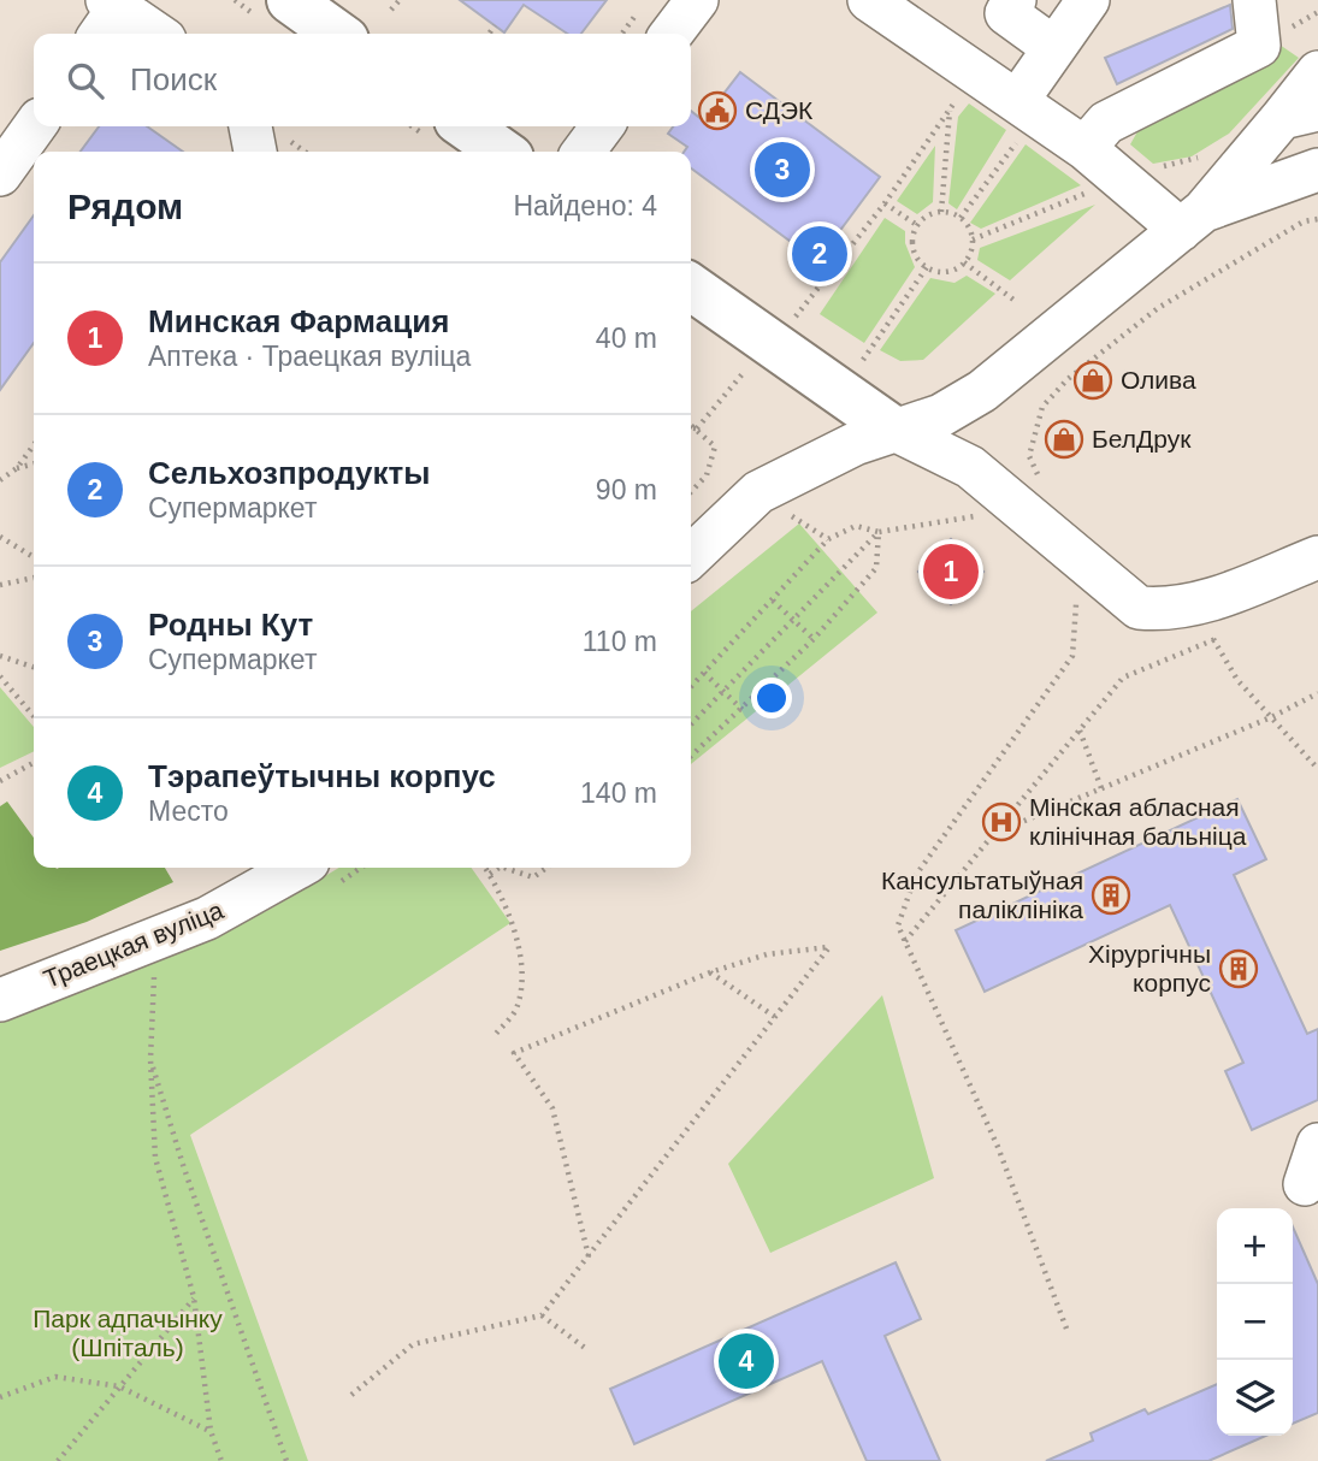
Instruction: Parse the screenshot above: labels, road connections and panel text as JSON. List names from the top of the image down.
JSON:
{
  "streets": {
    "street": ["Траецкая вуліца"]
  },
  "parks": ["Парк адпачынку (Шпіталь)"],
  "places": {
    "public building": ["СДЭК"],
    "shop": ["Олива", "БелДрук"],
    "hospital": ["Мінская абласная клінічная бальніца"],
    "building": ["Кансультатыўная паліклініка", "Хірургічны корпус"]
  },
  "page": {
    "search": "Поиск",
    "pins": [
      "3",
      "2",
      "1",
      "4"
    ],
    "heading": ["Рядом", "Найдено: 4"],
    "list": [
      {
        "mark": "1",
        "name": "Минская Фармация",
        "note": "Аптека · Траецкая вуліца",
        "value": "40 m"
      },
      {
        "mark": "2",
        "name": "Сельхозпродукты",
        "note": "Супермаркет",
        "value": "90 m"
      },
      {
        "mark": "3",
        "name": "Родны Кут",
        "note": "Супермаркет",
        "value": "110 m"
      },
      {
        "mark": "4",
        "name": "Тэрапеўтычны корпус",
        "note": "Место",
        "value": "140 m"
      }
    ],
    "map_buttons": ["+", "−"]
  }
}
